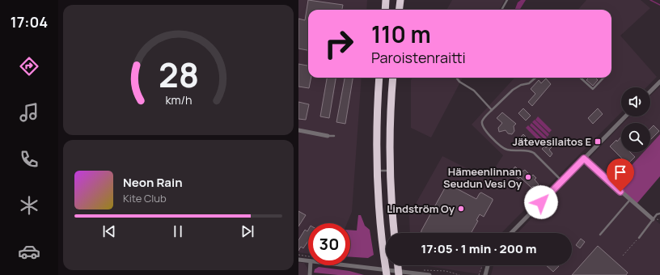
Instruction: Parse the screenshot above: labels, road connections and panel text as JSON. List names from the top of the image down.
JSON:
{
  "places": {
    "transit": ["Jätevesilaitos E"],
    "other": ["Hämeenlinnan Seudun Vesi Oy", "Lindström Oy"]
  },
  "page": {
    "tabs": "17:04",
    "turn": ["110 m", "Paroistenraitti"],
    "song": ["Neon Rain", "Kite Club"],
    "limit": "30",
    "trip": "17:05 · 1 min · 200 m",
    "gauge": ["28", "km/h"]
  }
}
